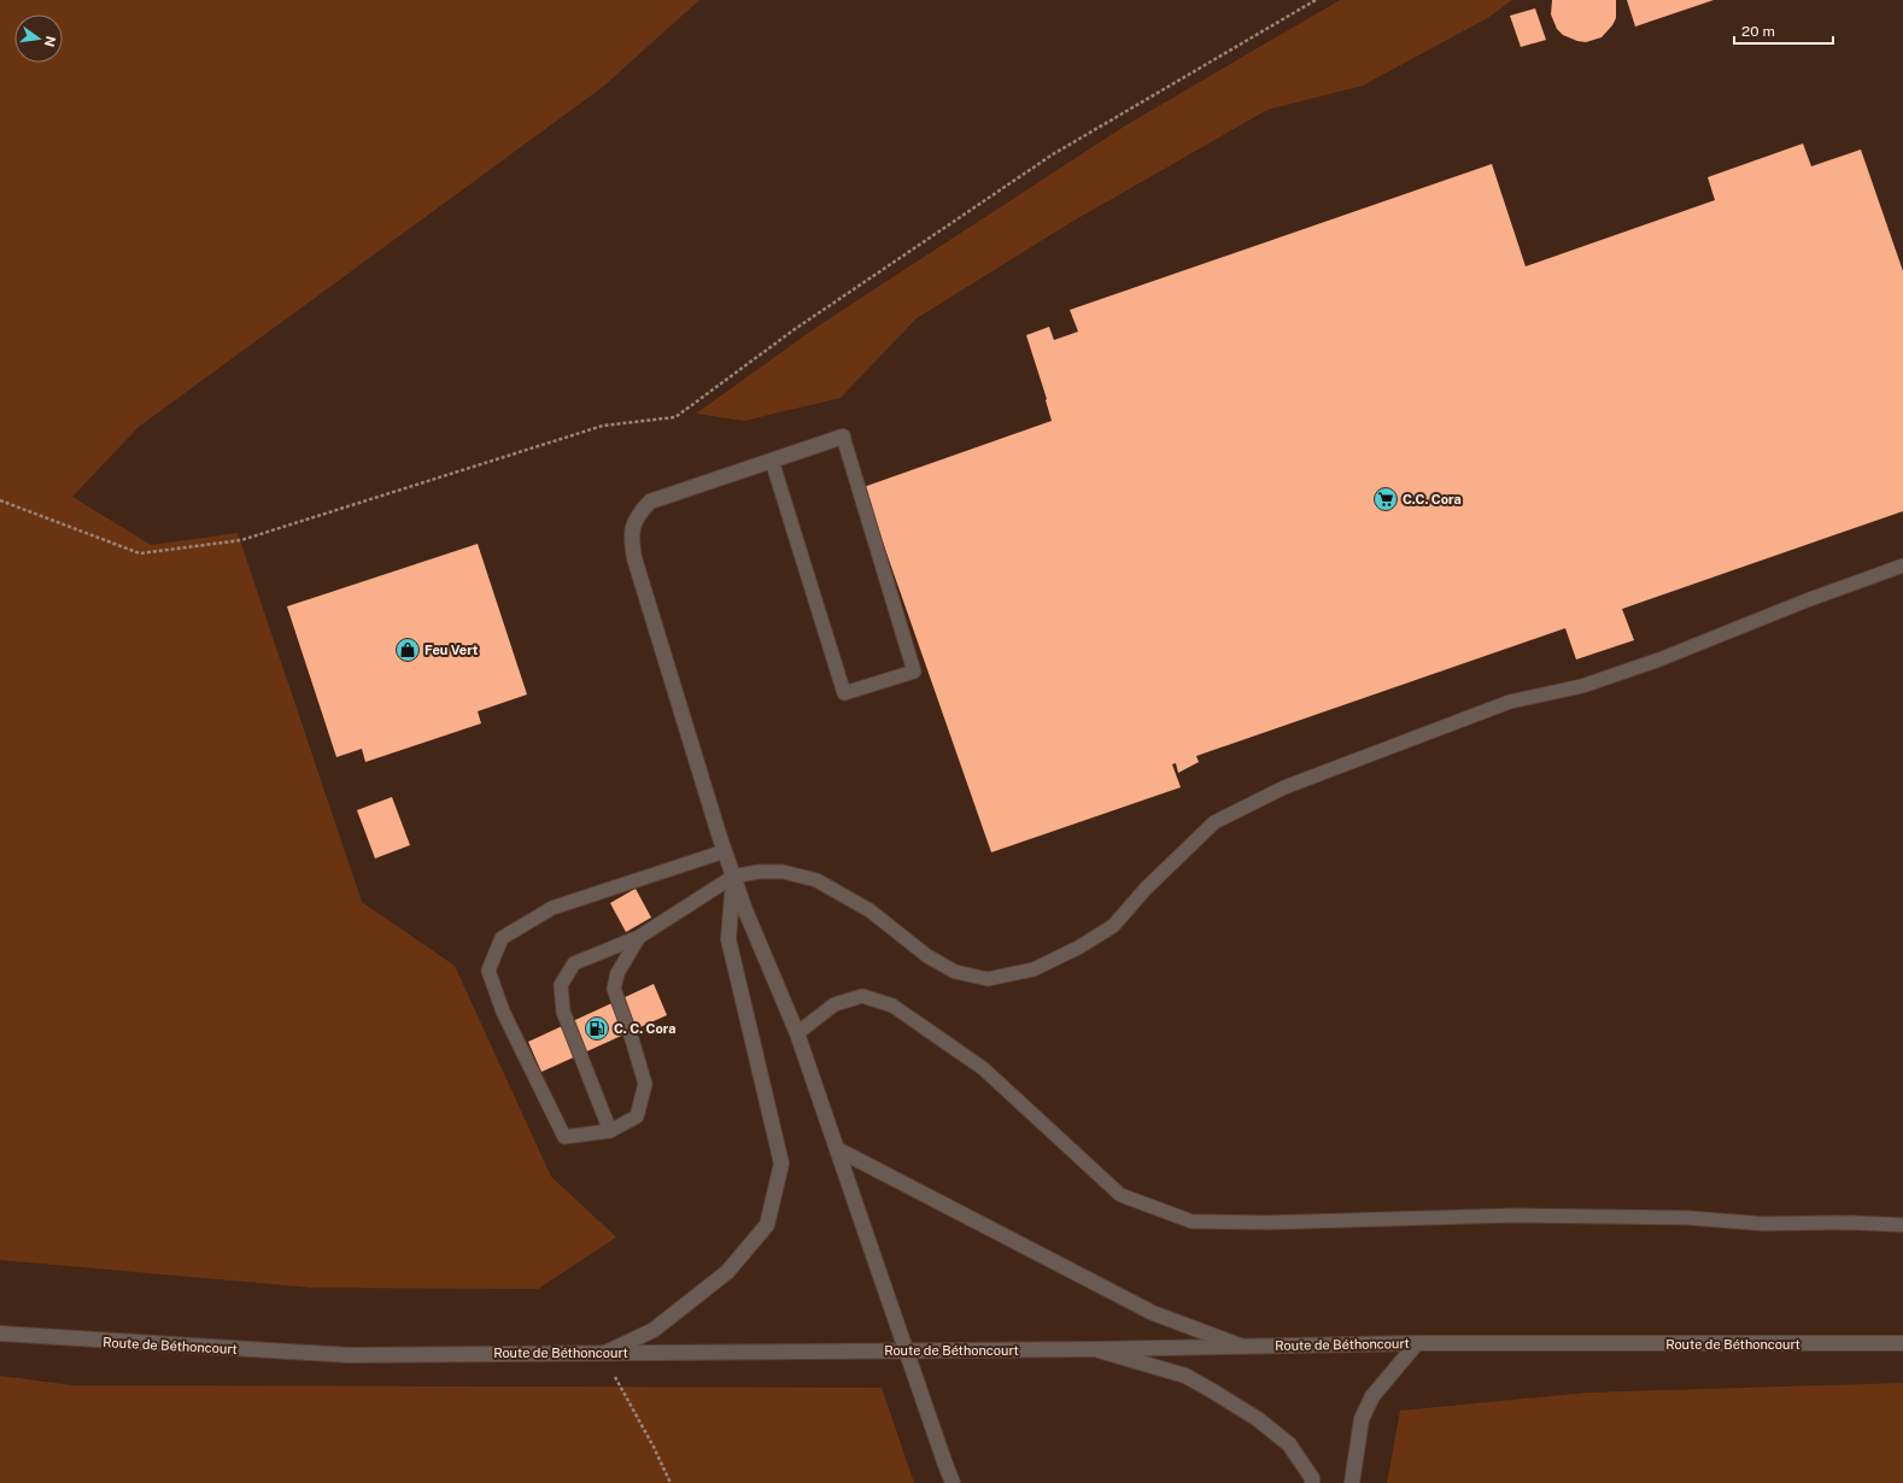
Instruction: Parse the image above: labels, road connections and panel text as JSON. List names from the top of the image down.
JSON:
{
  "streets": {
    "street": ["Route de Béthoncourt"]
  },
  "places": {
    "supermarket": ["C.C. Cora"],
    "shop": ["Feu Vert"],
    "fuel station": ["C. C. Cora"]
  },
  "scale_bar": "20 m",
  "north": "right"
}
